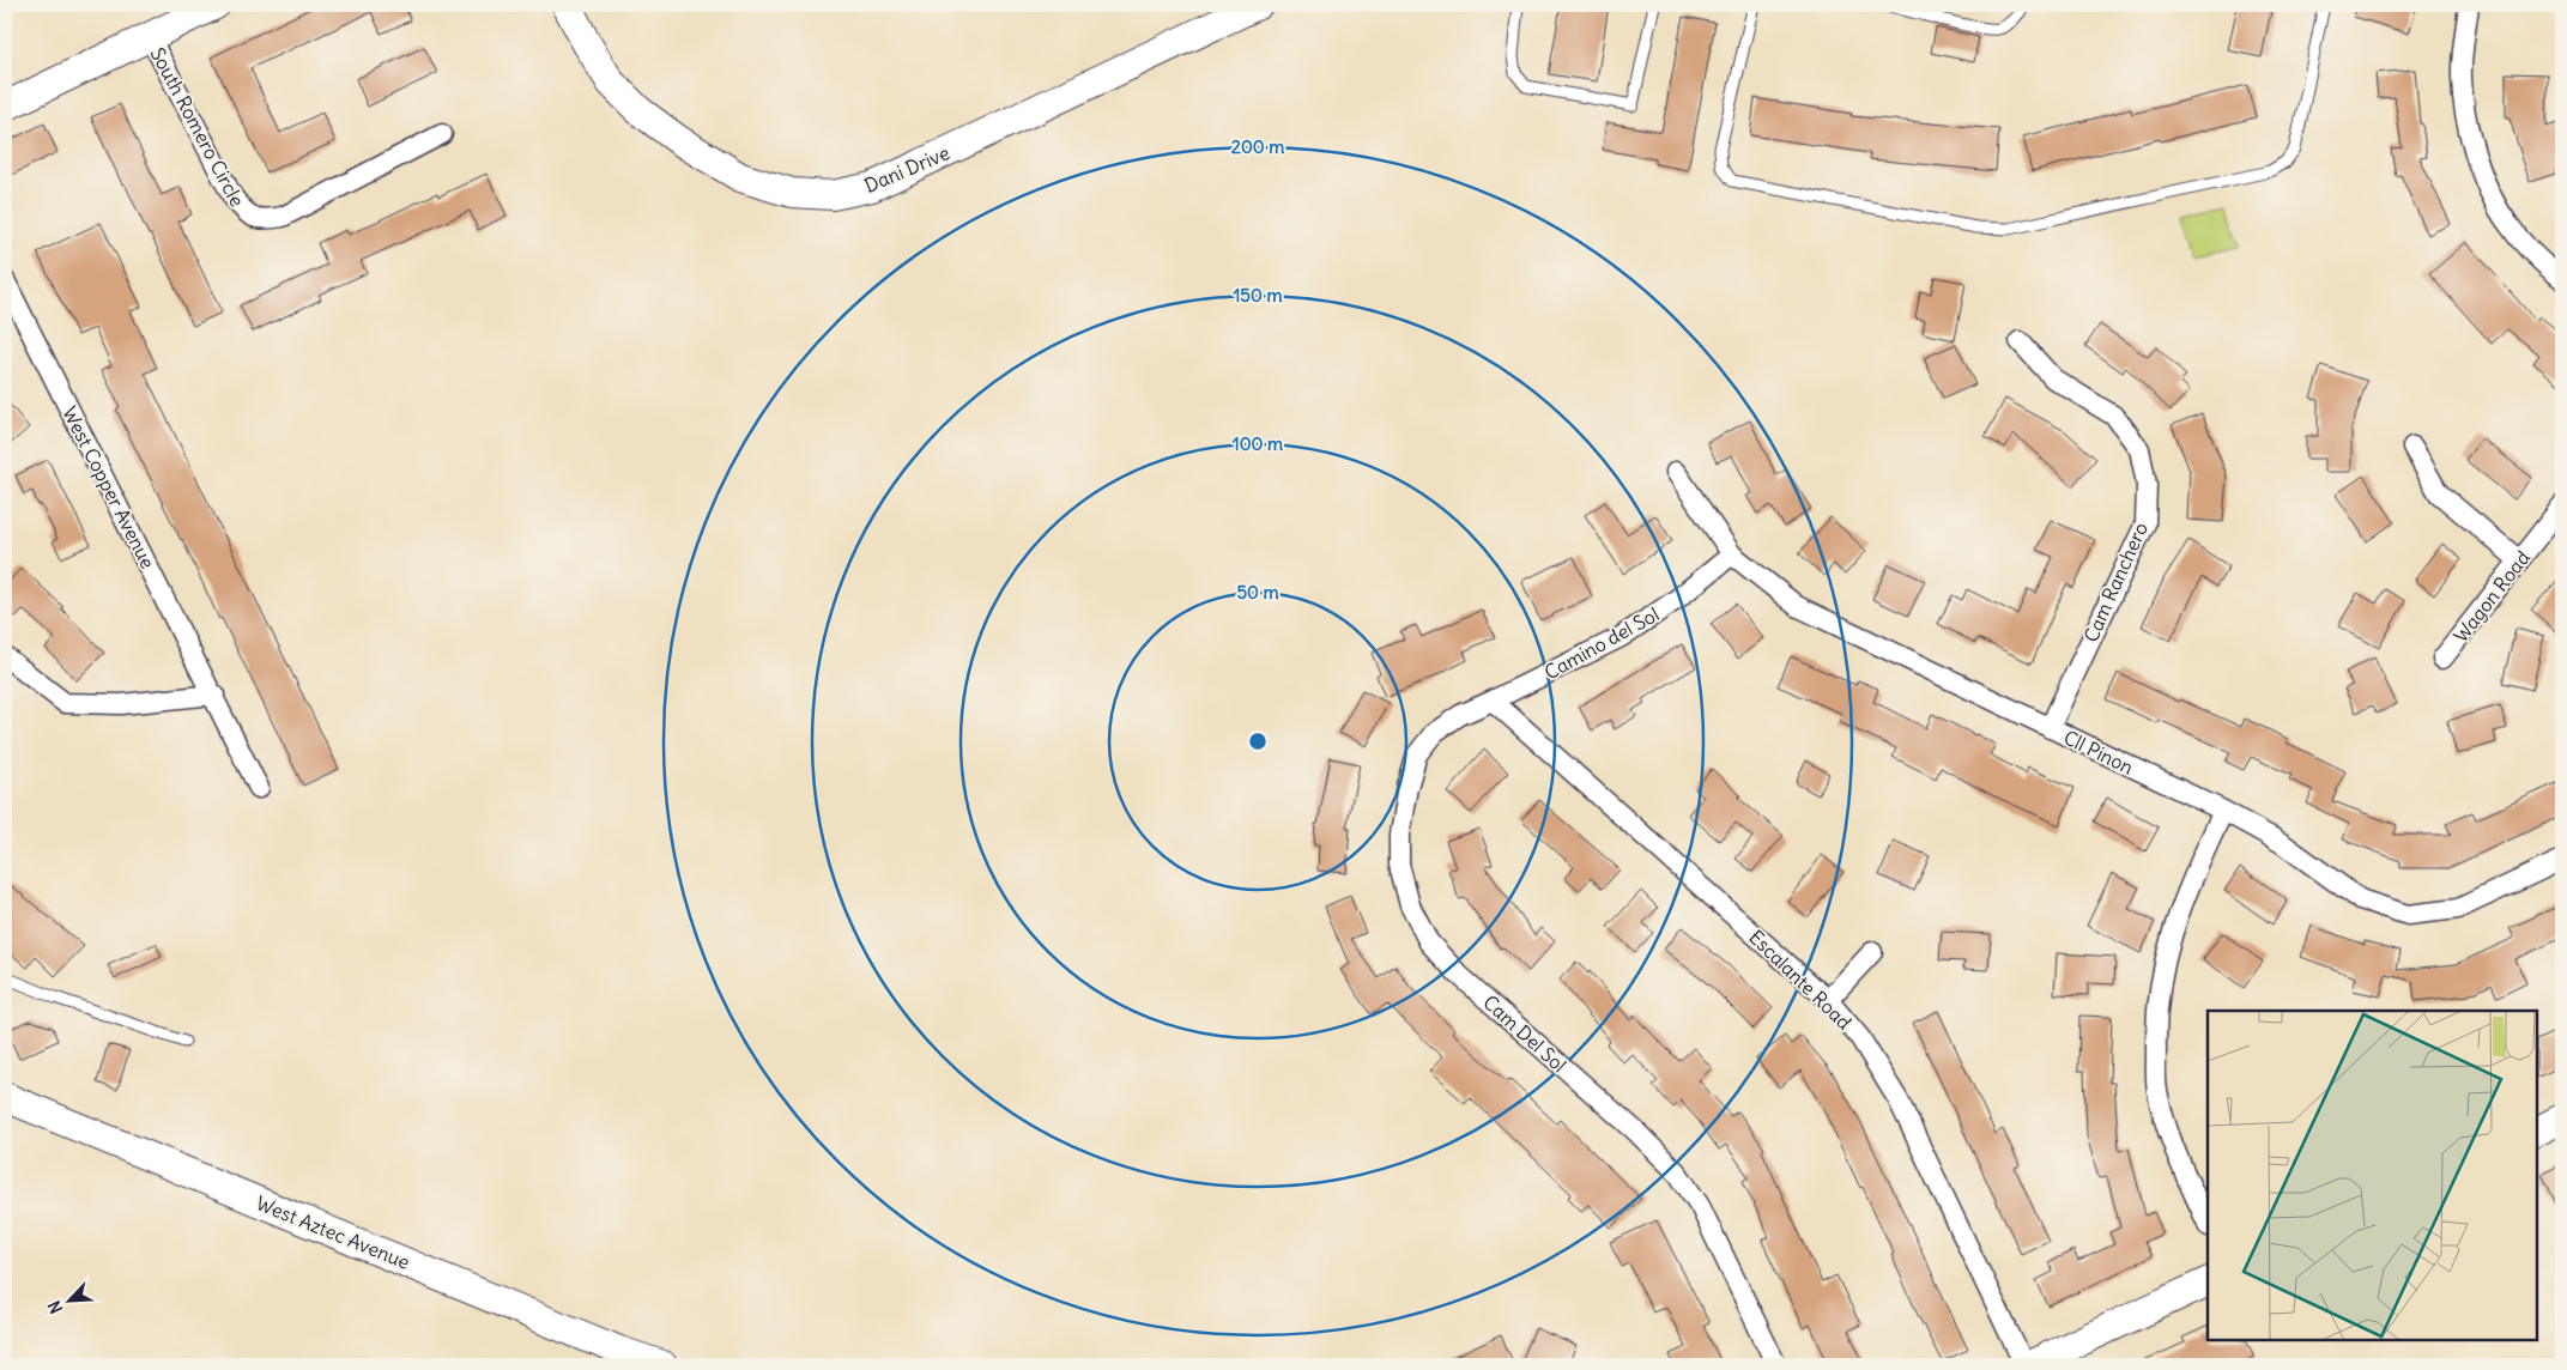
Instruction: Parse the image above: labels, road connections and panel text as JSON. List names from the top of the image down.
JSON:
{
  "streets": {
    "street": [
      "South Romero Circle",
      "Dani Drive",
      "West Copper Avenue",
      "Cam Ranchero",
      "Wagon Road",
      "Camino del Sol",
      "Cll Pinon",
      "Escalante Road",
      "Cam Del Sol",
      "West Aztec Avenue"
    ]
  },
  "crossings": [
    ["Cam Ranchero", "Cll Pinon"],
    ["Camino del Sol", "Cll Pinon"],
    ["Camino del Sol", "Escalante Road"],
    ["Camino del Sol", "Cam Del Sol"],
    ["Escalante Road", "Cam Del Sol"]
  ],
  "north": "bottom left",
  "rings": [
    "200 m",
    "150 m",
    "100 m",
    "50 m"
  ]
}
